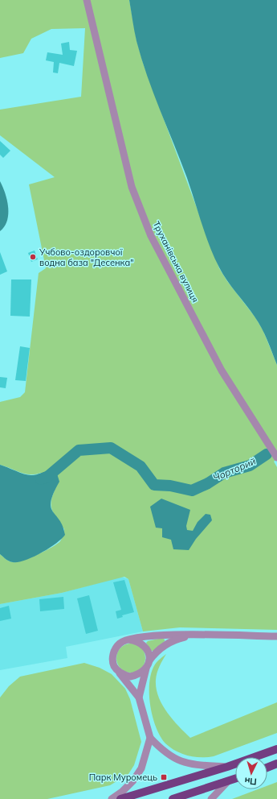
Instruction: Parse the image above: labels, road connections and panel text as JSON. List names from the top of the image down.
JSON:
{
  "streets": {
    "street": ["Труханівська вулиця"]
  },
  "water": ["Чорторий"],
  "places": {
    "other": ["Учбово-оздоровчої водна база \"Десенка\""],
    "transit": ["Парк Муромець"]
  },
  "north": "bottom"
}
